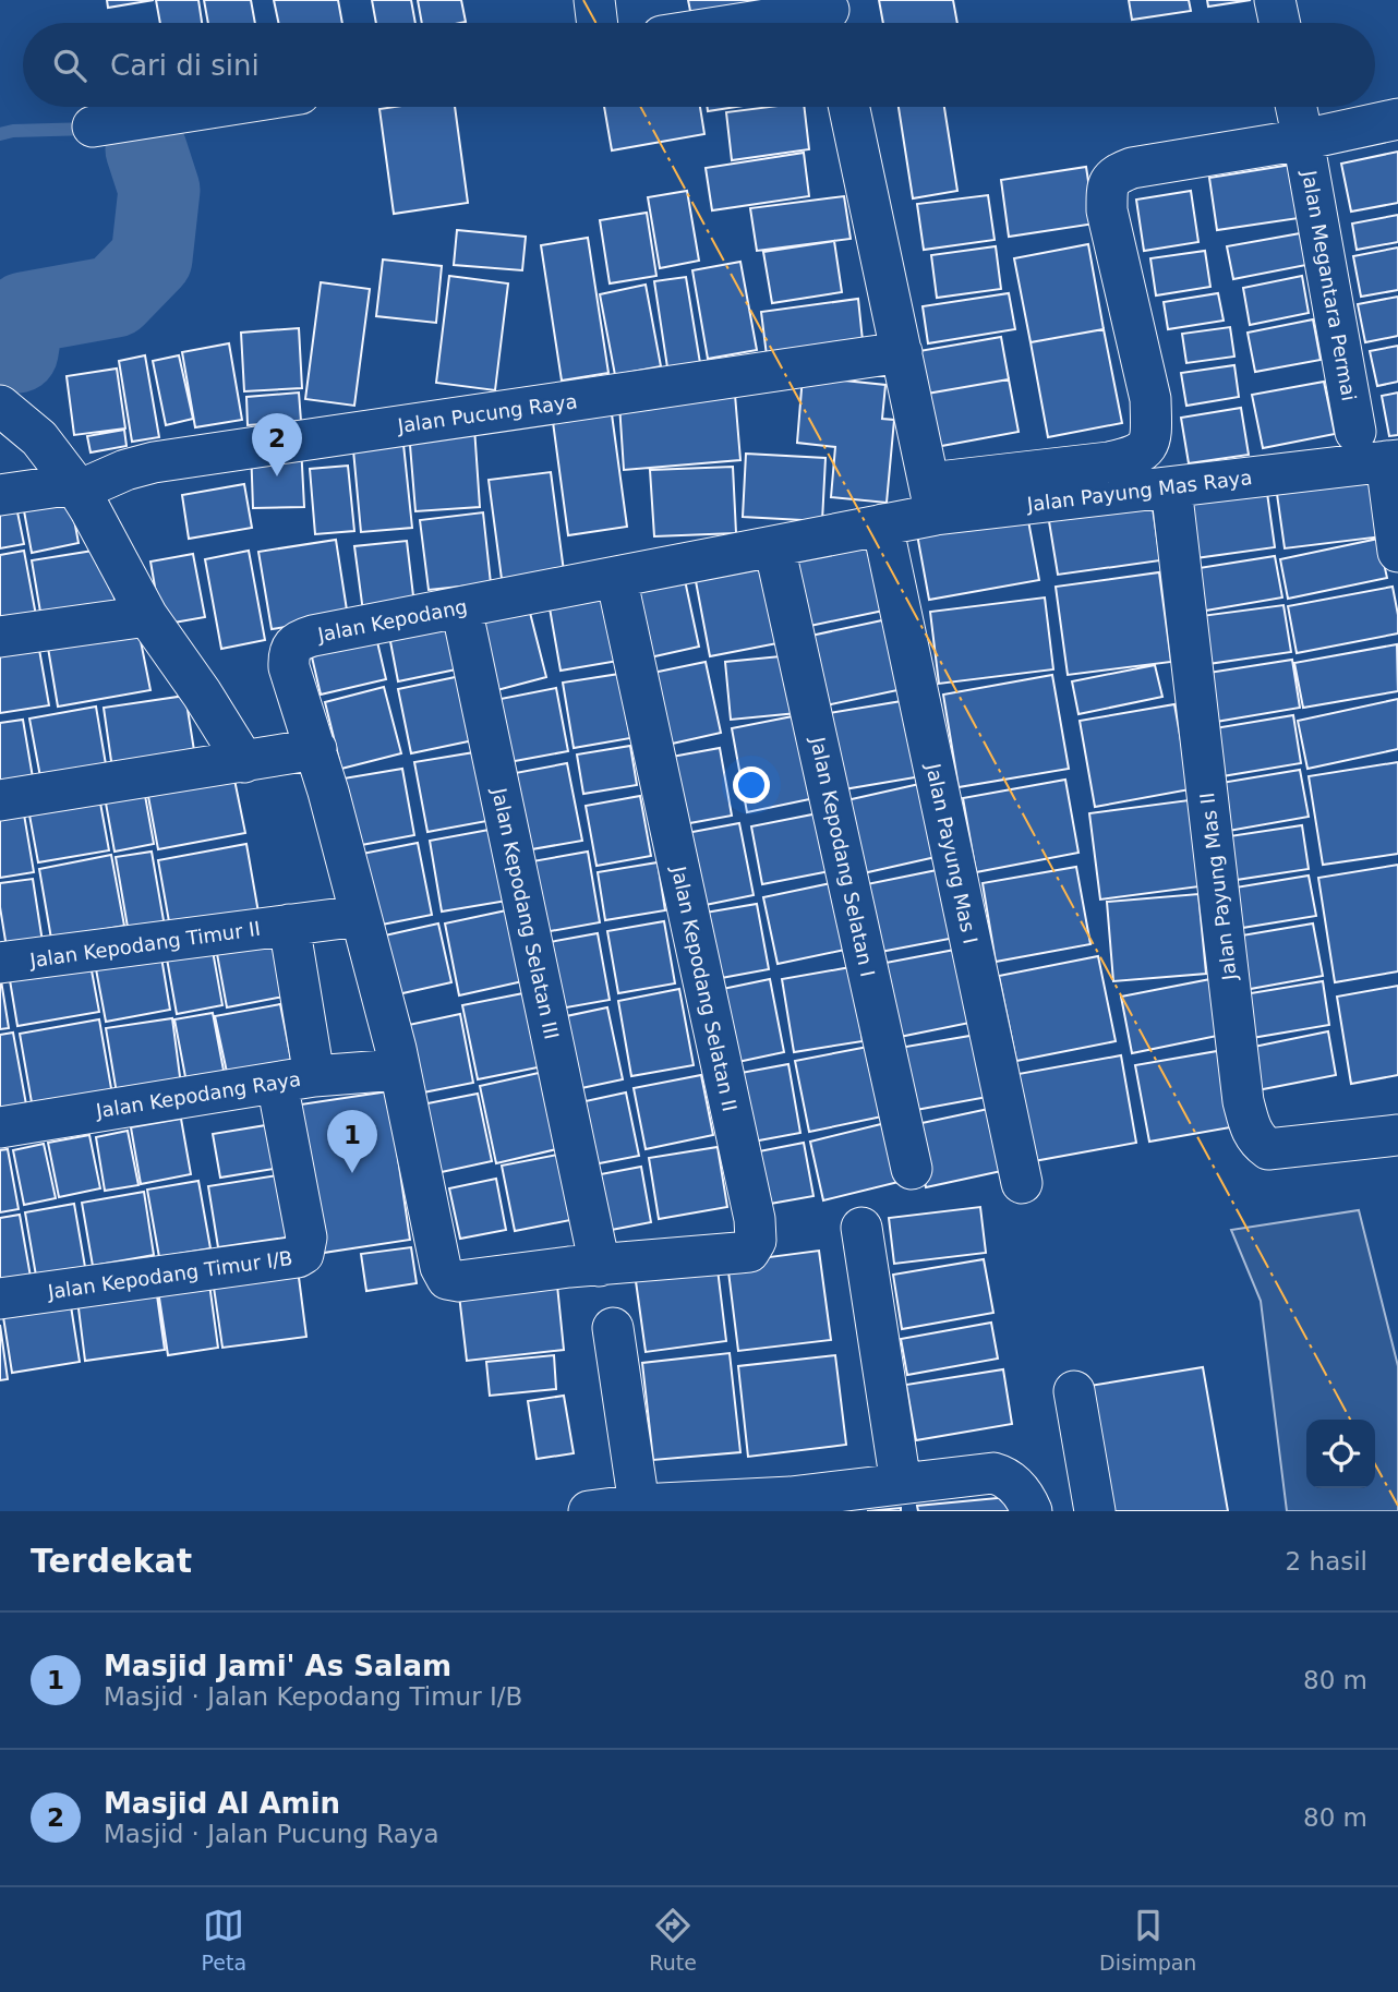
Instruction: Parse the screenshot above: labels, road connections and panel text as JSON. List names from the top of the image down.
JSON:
{
  "streets": {
    "street": [
      "Jalan Megantara Permai",
      "Jalan Pucung Raya",
      "Jalan Payung Mas Raya",
      "Jalan Kepodang",
      "Jalan Payung Mas I",
      "Jalan Kepodang Selatan I",
      "Jalan Payung Mas II",
      "Jalan Kepodang Selatan III",
      "Jalan Kepodang Timur II",
      "Jalan Kepodang Selatan II",
      "Jalan Kepodang Raya",
      "Jalan Kepodang Timur I/B"
    ]
  },
  "crossings": [
    ["Jalan Payung Mas Raya", "Jalan Kepodang"],
    ["Jalan Payung Mas Raya", "Jalan Payung Mas I"],
    ["Jalan Payung Mas Raya", "Jalan Payung Mas II"],
    ["Jalan Kepodang", "Jalan Payung Mas I"],
    ["Jalan Kepodang", "Jalan Kepodang Selatan I"],
    ["Jalan Kepodang", "Jalan Kepodang Selatan III"],
    ["Jalan Kepodang", "Jalan Kepodang Timur II"],
    ["Jalan Kepodang", "Jalan Kepodang Selatan II"],
    ["Jalan Kepodang", "Jalan Kepodang Raya"],
    ["Jalan Kepodang Selatan III", "Jalan Kepodang Selatan II"],
    ["Jalan Kepodang Raya", "Jalan Kepodang Timur I/B"]
  ],
  "page": {
    "search": "Cari di sini",
    "pins": ["2", "1"],
    "heading": ["Terdekat", "2 hasil"],
    "list": [
      {
        "mark": "1",
        "name": "Masjid Jami' As Salam",
        "note": "Masjid · Jalan Kepodang Timur I/B",
        "value": "80 m"
      },
      {
        "mark": "2",
        "name": "Masjid Al Amin",
        "note": "Masjid · Jalan Pucung Raya",
        "value": "80 m"
      }
    ],
    "nav": ["Peta", "Rute", "Disimpan"]
  }
}
